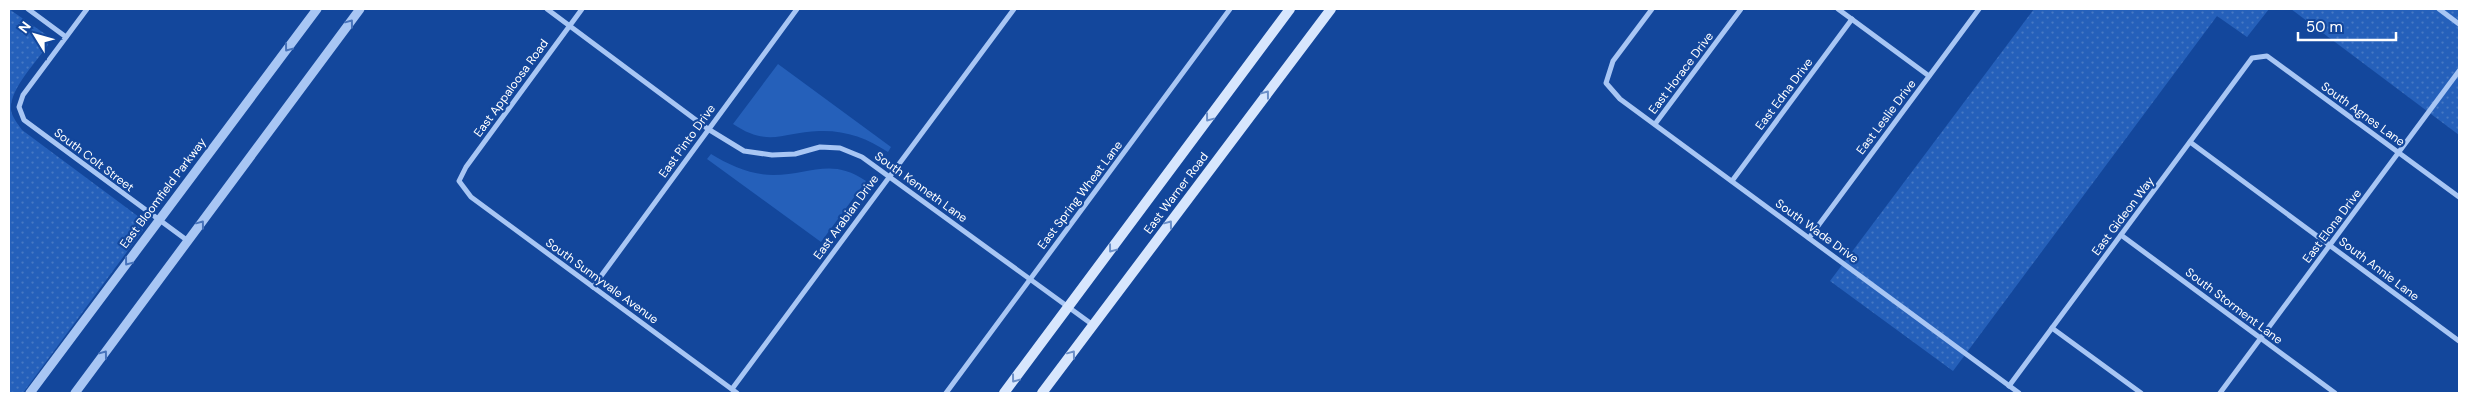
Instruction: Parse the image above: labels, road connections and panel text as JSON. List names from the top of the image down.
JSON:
{
  "streets": {
    "main road": ["East Warner Road"],
    "street": [
      "East Horace Drive",
      "East Appaloosa Road",
      "East Edna Drive",
      "South Agnes Lane",
      "East Leslie Drive",
      "East Pinto Drive",
      "South Colt Street",
      "South Kenneth Lane",
      "East Bloomfield Parkway",
      "East Spring Wheat Lane",
      "East Gideon Way",
      "East Arabian Drive",
      "East Elona Drive",
      "South Wade Drive",
      "South Annie Lane",
      "South Sunnyvale Avenue",
      "South Storment Lane"
    ]
  },
  "crossings": [
    ["East Horace Drive", "South Wade Drive"],
    ["East Appaloosa Road", "South Kenneth Lane"],
    ["East Appaloosa Road", "South Sunnyvale Avenue"],
    ["East Edna Drive", "South Wade Drive"],
    ["South Agnes Lane", "East Gideon Way"],
    ["South Agnes Lane", "East Elona Drive"],
    ["East Leslie Drive", "South Wade Drive"],
    ["East Pinto Drive", "South Kenneth Lane"],
    ["East Pinto Drive", "South Sunnyvale Avenue"],
    ["South Colt Street", "East Bloomfield Parkway"],
    ["South Kenneth Lane", "East Warner Road"],
    ["South Kenneth Lane", "East Spring Wheat Lane"],
    ["South Kenneth Lane", "East Arabian Drive"],
    ["East Gideon Way", "South Wade Drive"],
    ["East Gideon Way", "South Annie Lane"],
    ["East Gideon Way", "South Storment Lane"],
    ["East Arabian Drive", "South Sunnyvale Avenue"],
    ["East Elona Drive", "South Annie Lane"],
    ["East Elona Drive", "South Storment Lane"]
  ],
  "scale_bar": "50 m",
  "north": "top left"
}
